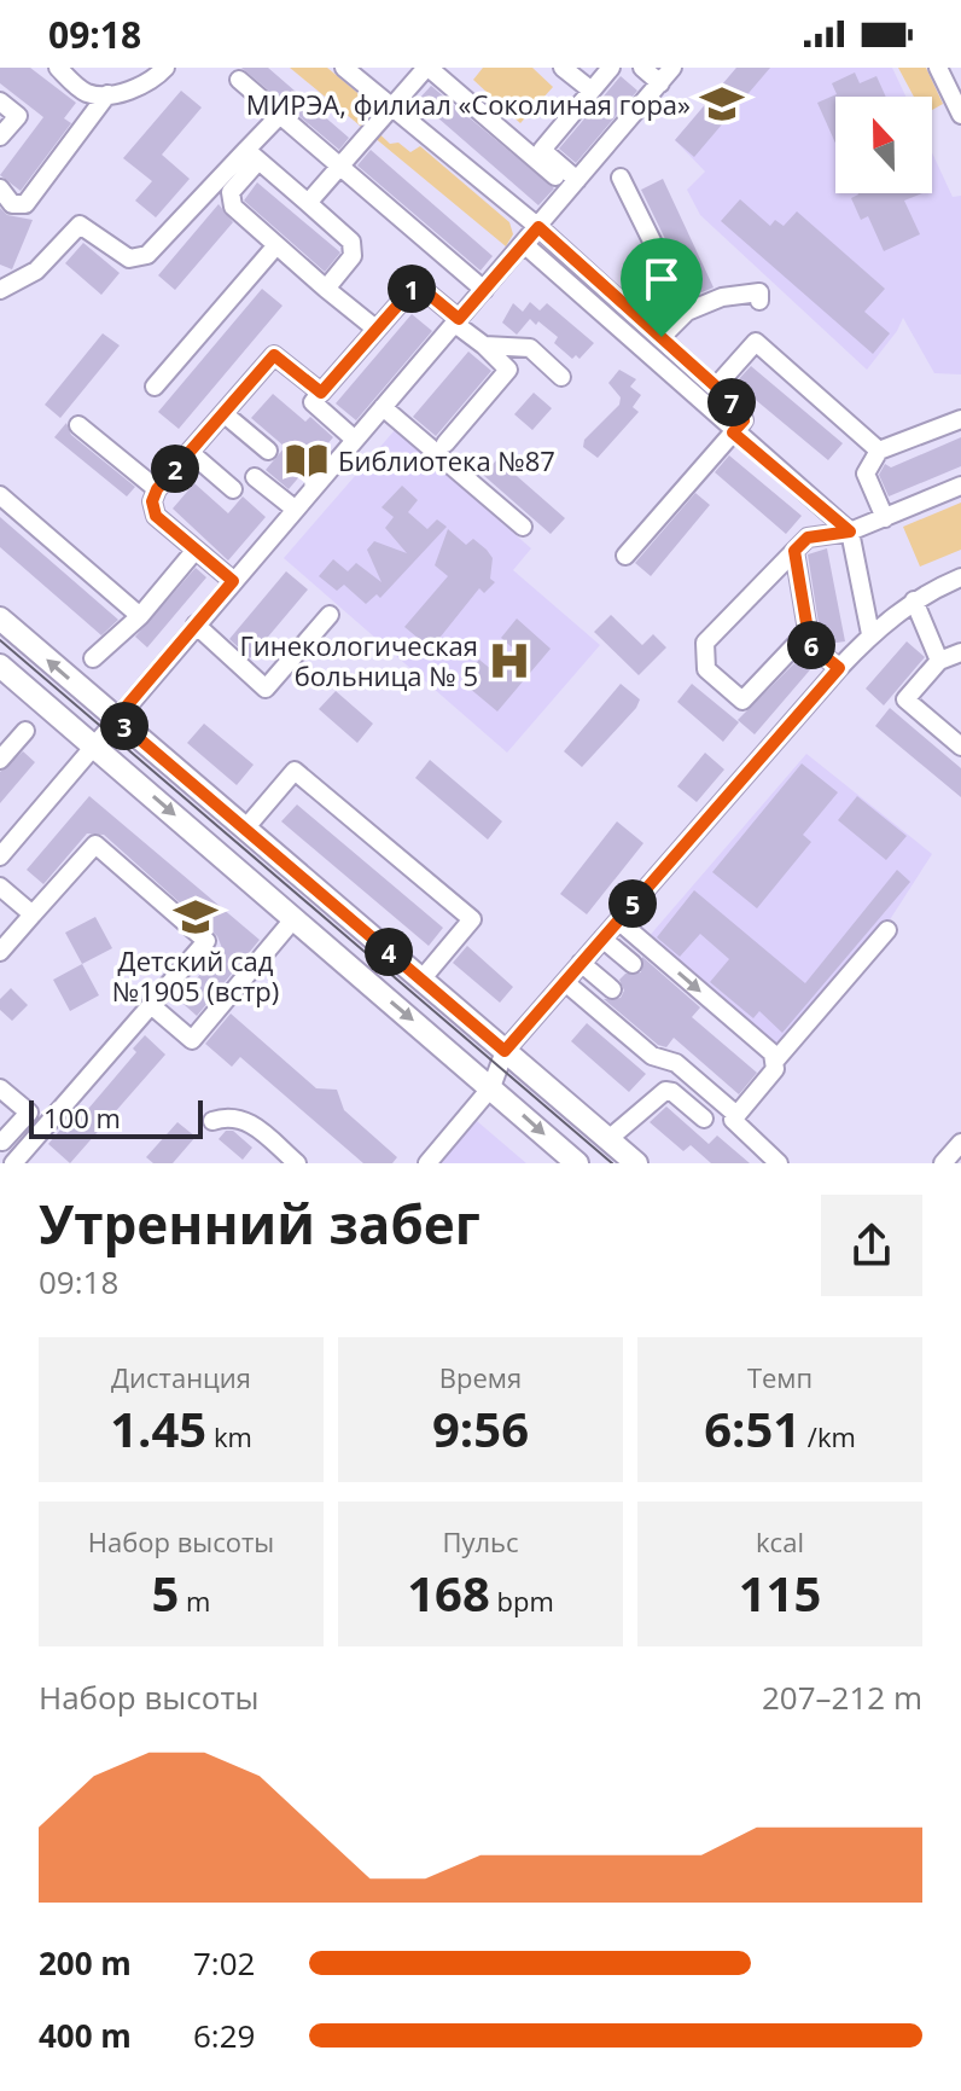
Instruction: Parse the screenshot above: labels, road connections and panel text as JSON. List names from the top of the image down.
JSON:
{
  "places": {
    "school or university": ["МИРЭА, филиал «Соколиная гора»", "Детский сад №1905 (встр)"],
    "library": ["Библиотека №87"],
    "hospital": ["Гинекологическая больница № 5"]
  },
  "scale_bar": "100 m",
  "north": "top",
  "page": {
    "status": "09:18",
    "pins": [
      "1",
      "7",
      "2",
      "6",
      "3",
      "5",
      "4"
    ],
    "scale": "100 m",
    "heading": ["Утренний забег", "09:18"],
    "stats": [
      ["Дистанция", "1.45 km"],
      ["Время", "9:56"],
      ["Темп", "6:51 /km"],
      ["Набор высоты", "5 m"],
      ["Пульс", "168 bpm"],
      ["kcal", "115"]
    ],
    "chart": ["Набор высоты", "207–212 m"],
    "list": [
      {
        "name": "200 m",
        "note": "7:02"
      },
      {
        "name": "400 m",
        "note": "6:29"
      }
    ]
  }
}
